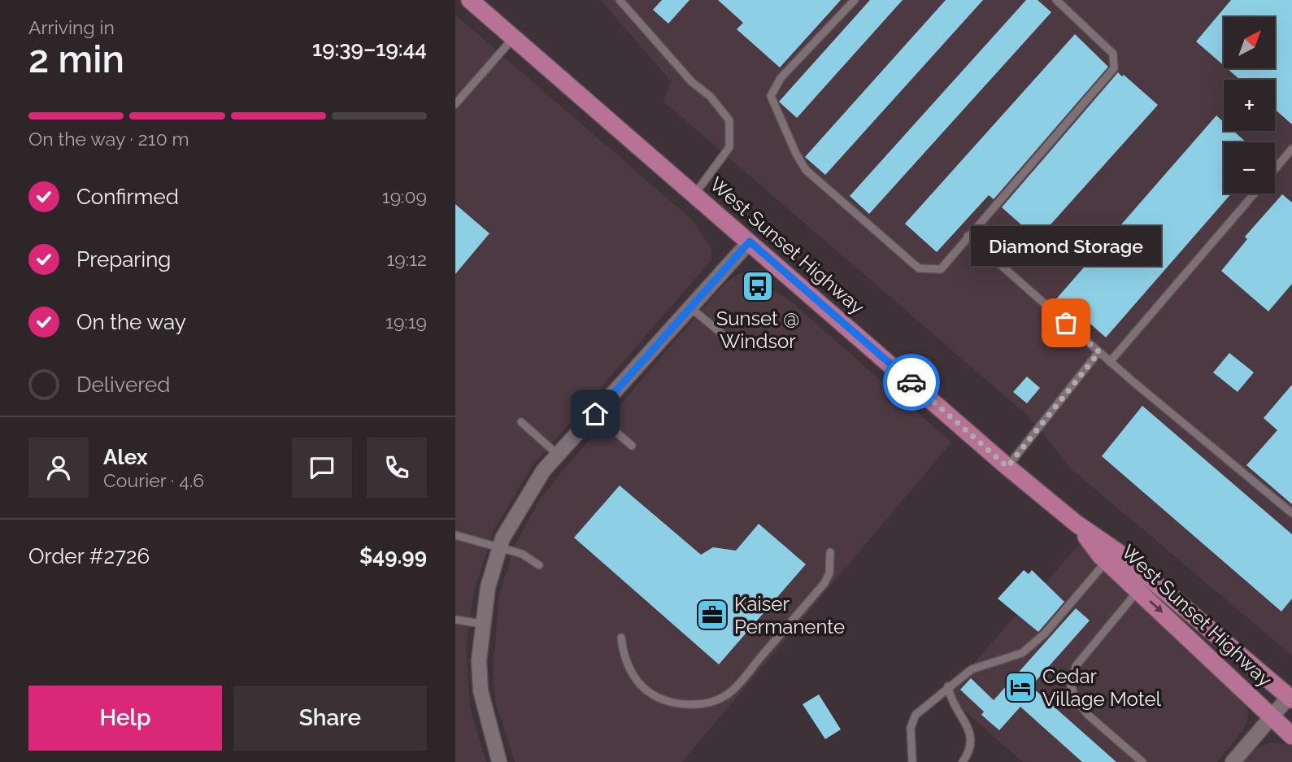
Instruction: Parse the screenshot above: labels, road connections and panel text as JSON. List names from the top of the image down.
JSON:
{
  "streets": {
    "main road": ["West Sunset Highway"]
  },
  "places": {
    "bus stop": ["Sunset @ Windsor"],
    "other": ["Diamond Storage"],
    "office": ["Kaiser Permanente"],
    "hotel": ["Cedar Village Motel"]
  },
  "north": "top right",
  "page": {
    "heading": ["2 min", "Arriving in", "19:39–19:44"],
    "panel": [
      "Alex",
      "Courier · 4.6",
      "Order #2726",
      "$49.99"
    ],
    "map_buttons": ["+", "−"],
    "bar": "On the way · 210 m",
    "list": [
      ["Confirmed", "19:09"],
      ["Preparing", "19:12"],
      ["On the way", "19:19"],
      "Delivered"
    ],
    "bubble": "Diamond Storage",
    "buttons": ["Help", "Share"]
  }
}
